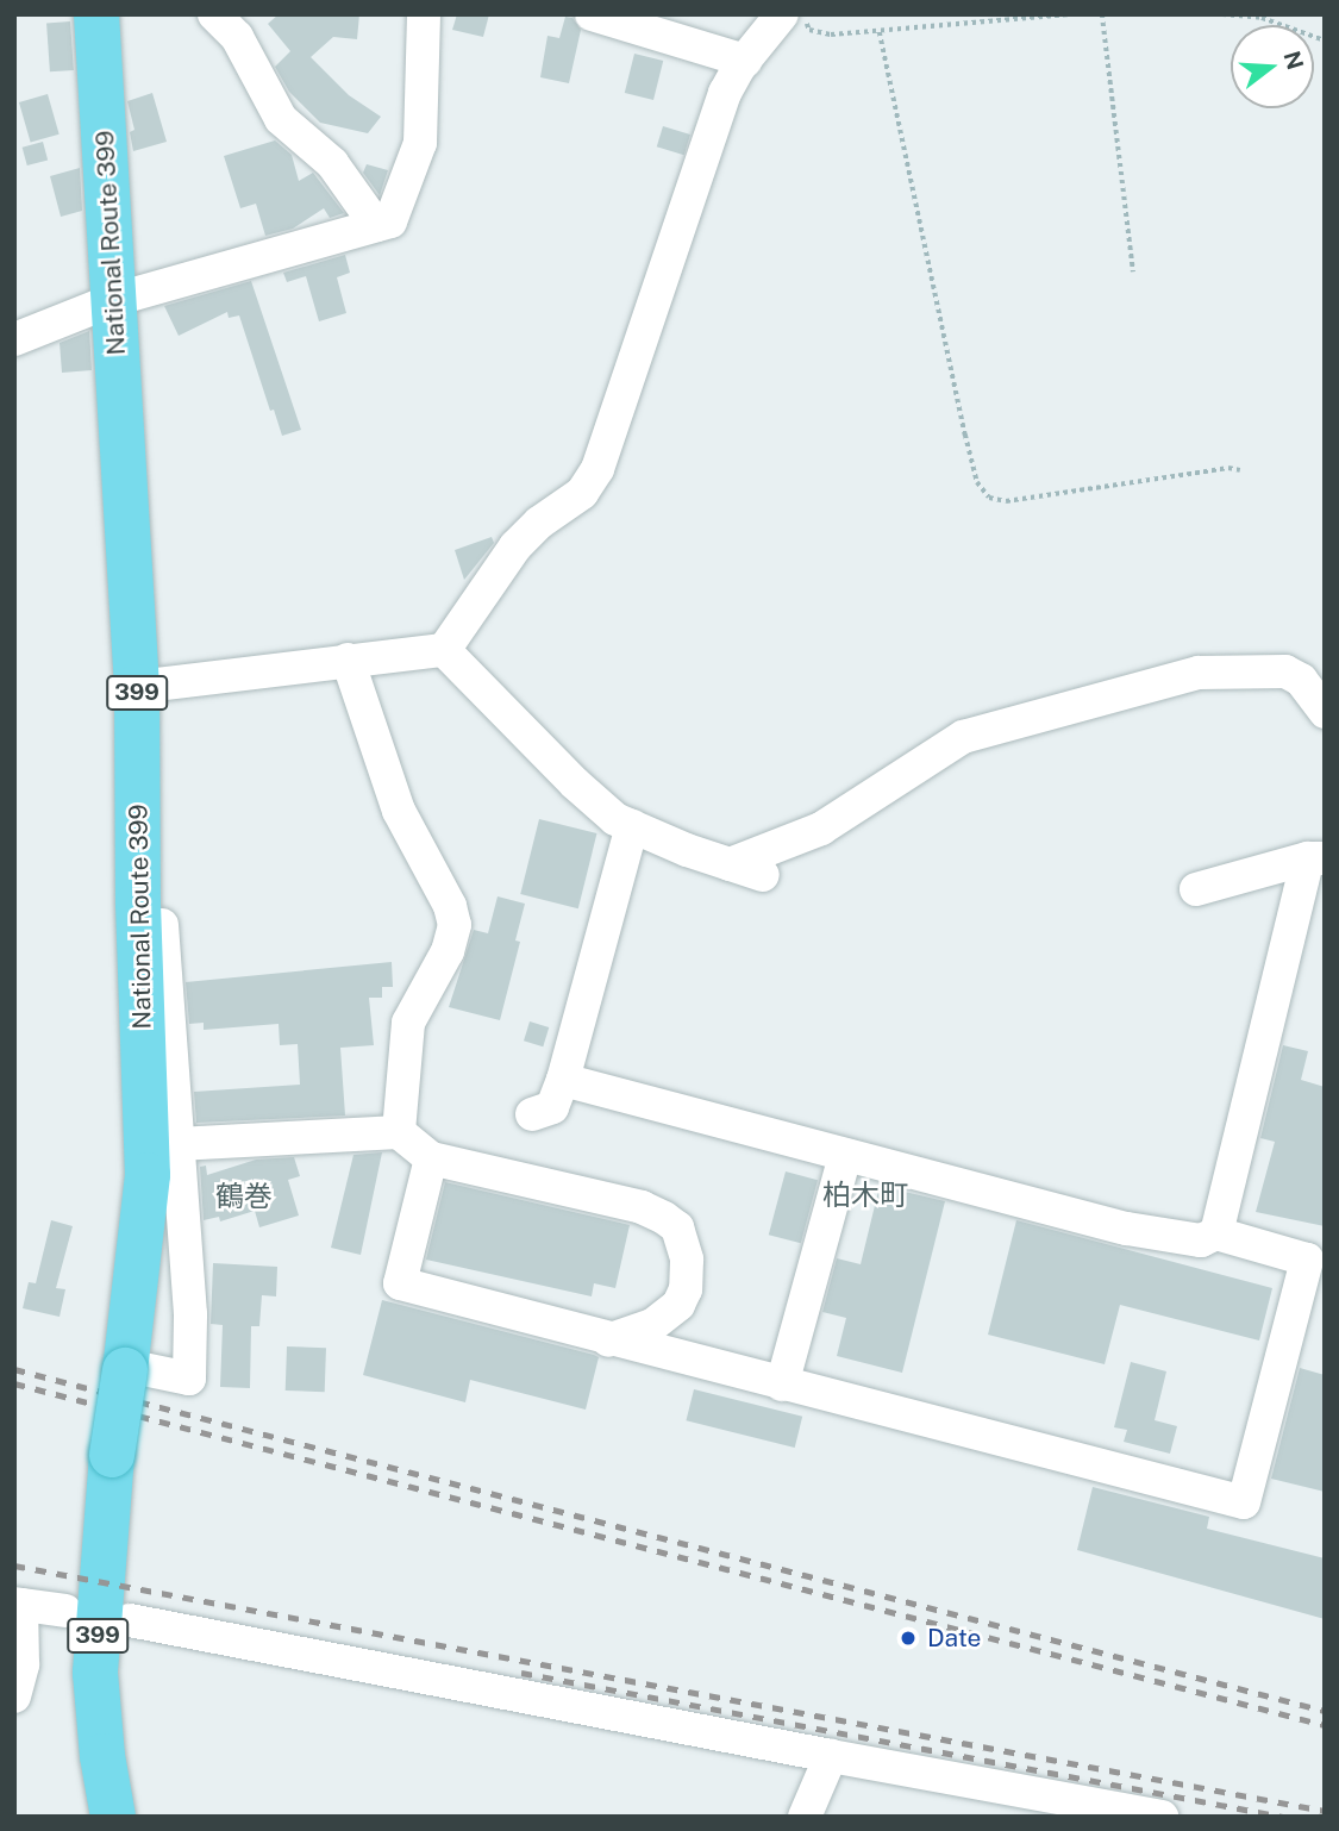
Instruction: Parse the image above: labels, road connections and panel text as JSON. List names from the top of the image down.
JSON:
{
  "streets": {
    "highway": ["National Route 399", "399"]
  },
  "districts": ["柏木町", "鶴巻"],
  "places": ["Date"],
  "north": "right"
}
